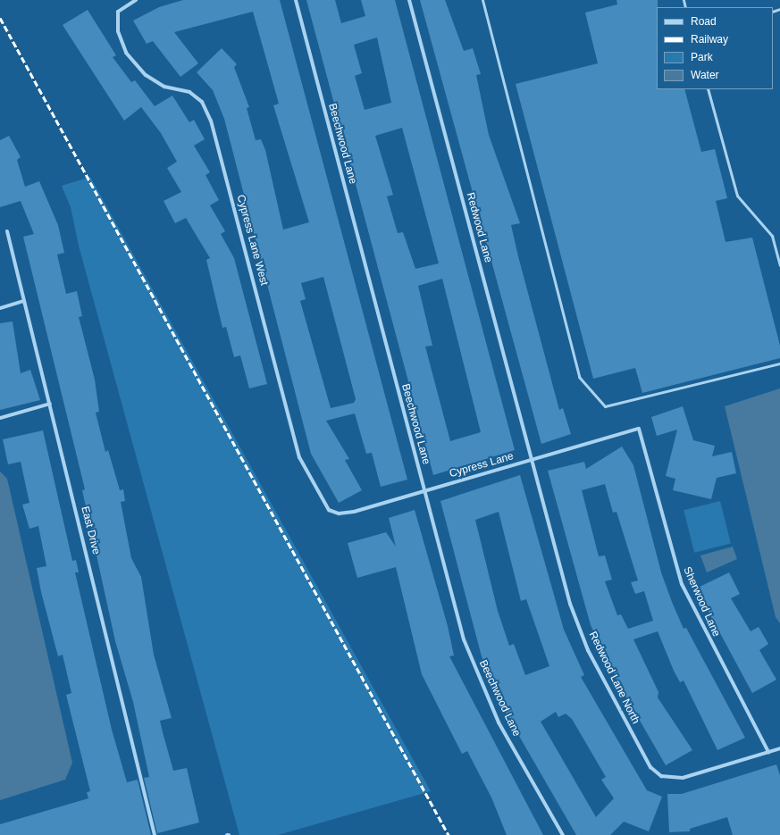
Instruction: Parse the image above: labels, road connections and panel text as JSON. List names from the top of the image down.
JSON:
{
  "streets": {
    "street": [
      "Beechwood Lane",
      "Redwood Lane",
      "Cypress Lane West",
      "Cypress Lane",
      "East Drive",
      "Sherwood Lane",
      "Redwood Lane North"
    ]
  },
  "crossings": [
    ["Beechwood Lane", "Cypress Lane"],
    ["Redwood Lane", "Cypress Lane"],
    ["Redwood Lane", "Redwood Lane North"],
    ["Cypress Lane West", "Cypress Lane"],
    ["Cypress Lane", "Sherwood Lane"],
    ["Cypress Lane", "Redwood Lane North"],
    ["Sherwood Lane", "Redwood Lane North"]
  ],
  "legend": [
    "Road",
    "Railway",
    "Park",
    "Water"
  ]
}
